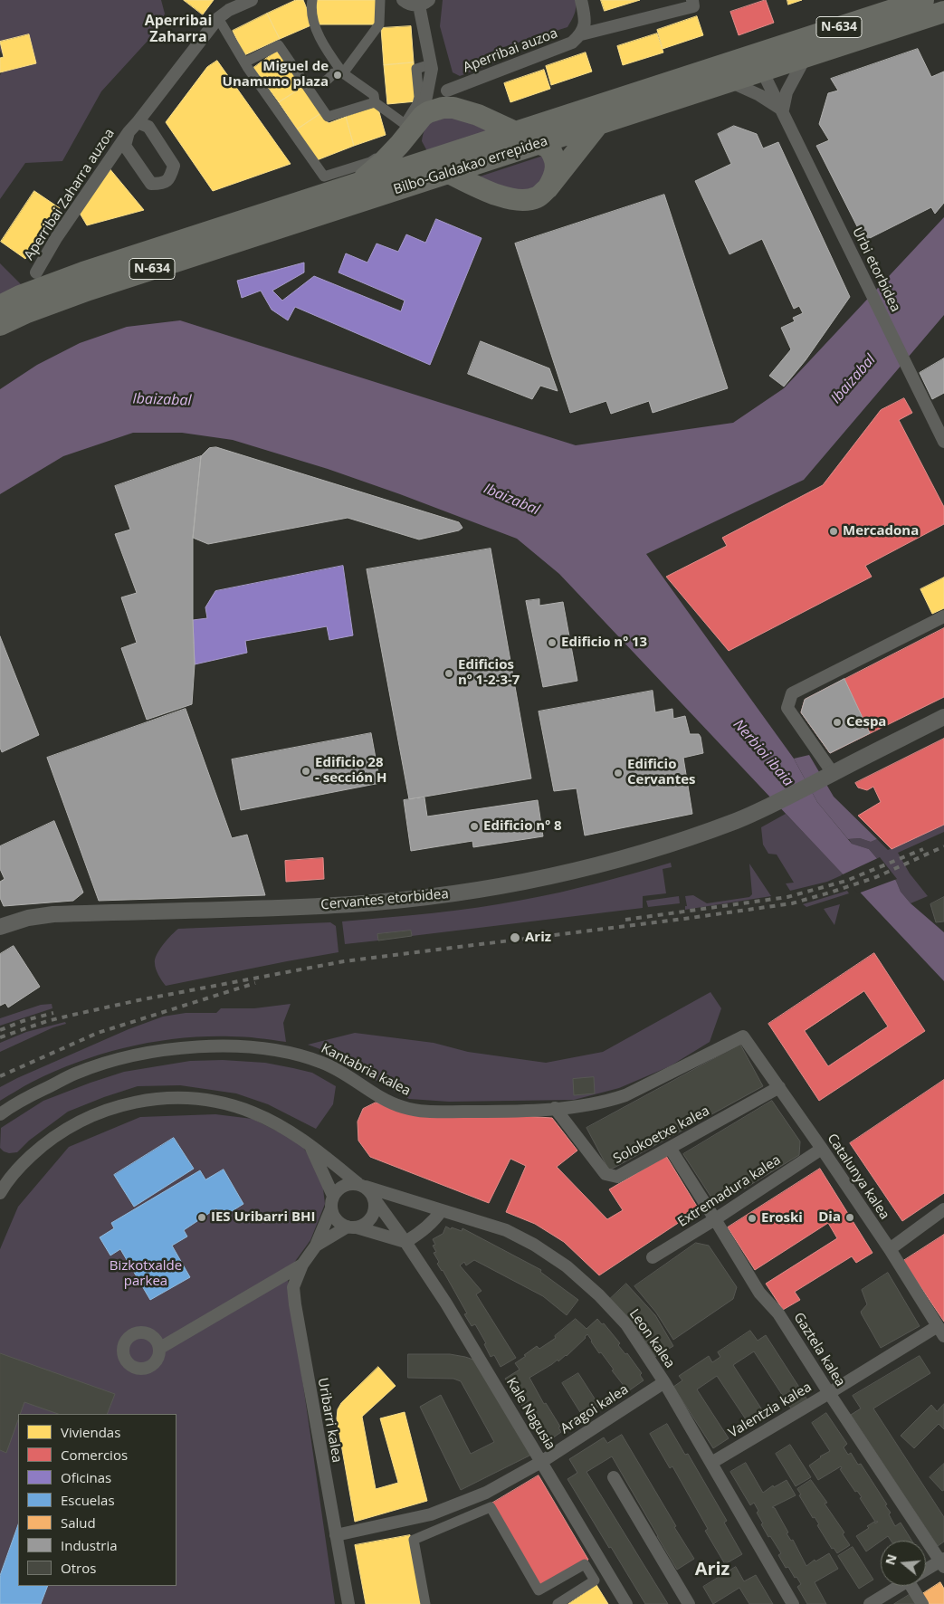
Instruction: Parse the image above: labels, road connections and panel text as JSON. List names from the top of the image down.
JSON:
{
  "streets": {
    "highway": ["N-634", "Bilbo-Galdakao errepidea"],
    "street": [
      "Aperribai auzoa",
      "Aperribai Zaharra auzoa",
      "Urbi etorbidea",
      "Cervantes etorbidea",
      "Kantabria kalea",
      "Solokoetxe kalea",
      "Catalunya kalea",
      "Extremadura kalea",
      "Leon kalea",
      "Gaztela kalea",
      "Aragoi kalea",
      "Valentzia kalea",
      "Kale Nagusia",
      "Uribarri kalea"
    ]
  },
  "crossings": [
    ["Bilbo-Galdakao errepidea", "Urbi etorbidea"],
    ["Kantabria kalea", "Solokoetxe kalea"],
    ["Kantabria kalea", "Catalunya kalea"],
    ["Solokoetxe kalea", "Catalunya kalea"],
    ["Solokoetxe kalea", "Gaztela kalea"],
    ["Catalunya kalea", "Extremadura kalea"],
    ["Catalunya kalea", "Valentzia kalea"],
    ["Extremadura kalea", "Gaztela kalea"],
    ["Leon kalea", "Aragoi kalea"],
    ["Leon kalea", "Valentzia kalea"],
    ["Leon kalea", "Kale Nagusia"],
    ["Leon kalea", "Uribarri kalea"],
    ["Gaztela kalea", "Valentzia kalea"],
    ["Aragoi kalea", "Kale Nagusia"],
    ["Aragoi kalea", "Uribarri kalea"],
    ["Kale Nagusia", "Uribarri kalea"]
  ],
  "districts": ["Aperribai Zaharra", "Ariz"],
  "water": ["Ibaizabal", "Nerbioi ibaia"],
  "parks": ["Bizkotxalde parkea"],
  "places": [
    "Miguel de Unamuno plaza",
    "Mercadona",
    "Edificio nº 13",
    "Edificios nº 1-2-3-7",
    "Cespa",
    "Edificio 28 - sección H",
    "Edificio Cervantes",
    "Edificio nº 8",
    "Ariz",
    "IES Uribarri BHI",
    "Dia",
    "Eroski"
  ],
  "legend": [
    "Viviendas",
    "Comercios",
    "Oficinas",
    "Escuelas",
    "Salud",
    "Industria",
    "Otros"
  ],
  "north": "left"
}
